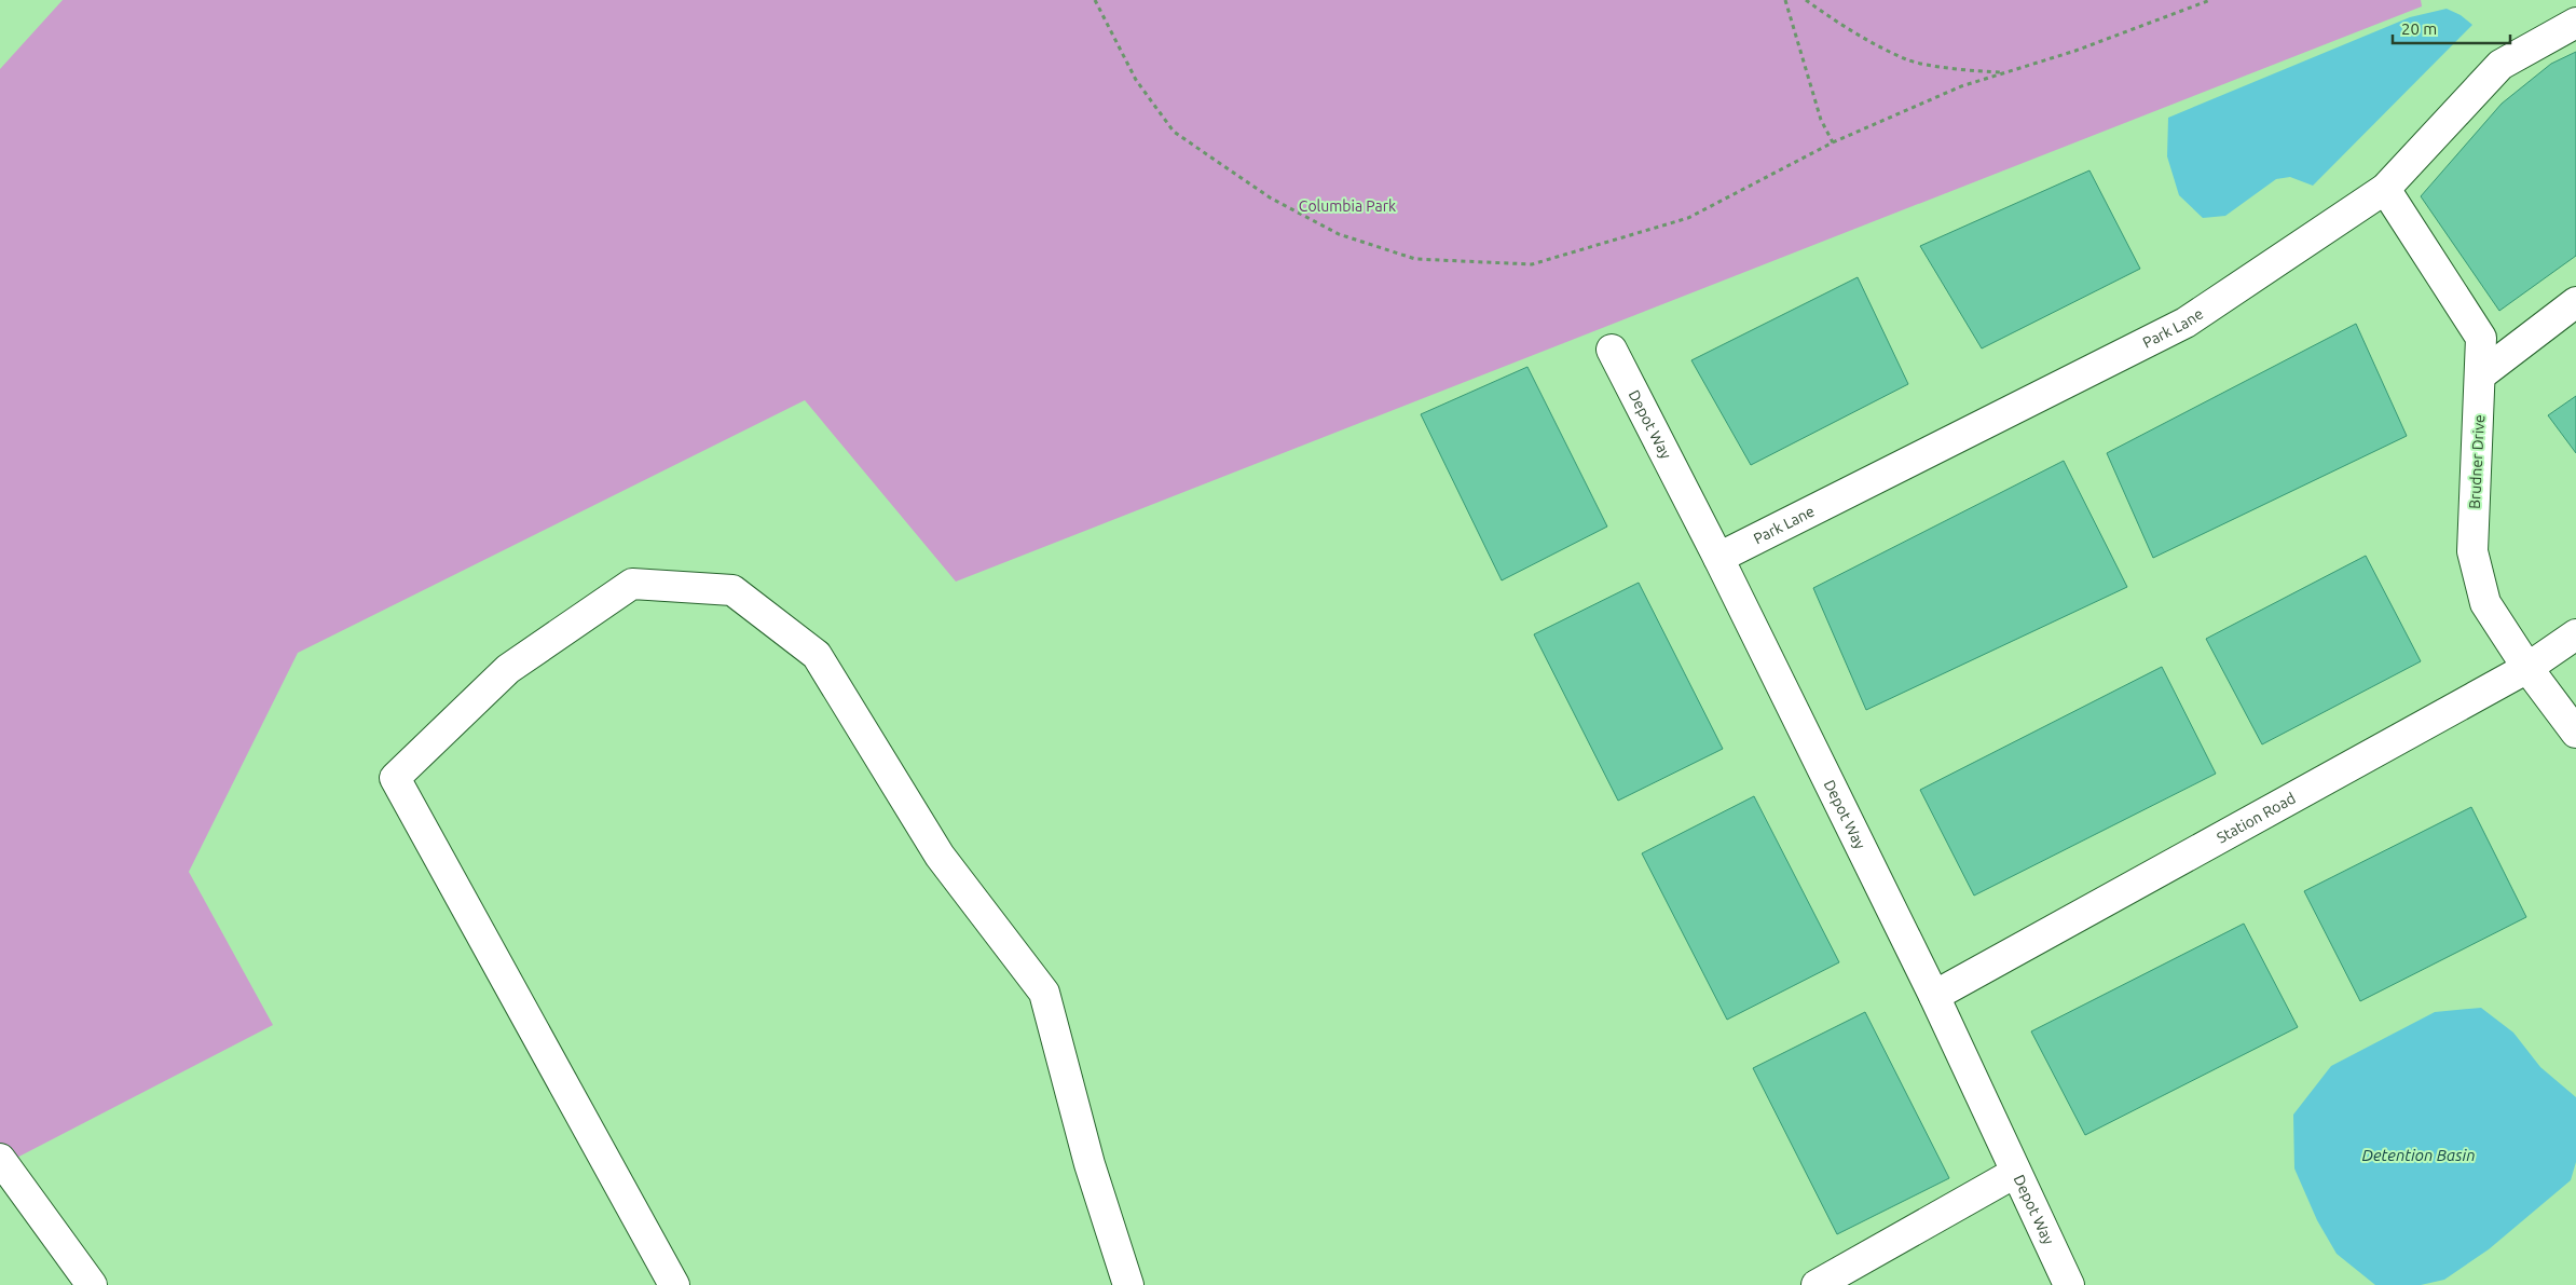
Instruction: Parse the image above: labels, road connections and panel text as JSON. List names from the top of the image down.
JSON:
{
  "streets": {
    "street": [
      "Park Lane",
      "Depot Way",
      "Brudner Drive",
      "Station Road"
    ]
  },
  "crossings": [
    ["Park Lane", "Depot Way"],
    ["Park Lane", "Brudner Drive"],
    ["Depot Way", "Station Road"],
    ["Brudner Drive", "Station Road"]
  ],
  "water": ["Detention Basin"],
  "parks": ["Columbia Park"],
  "scale_bar": "20 m"
}
